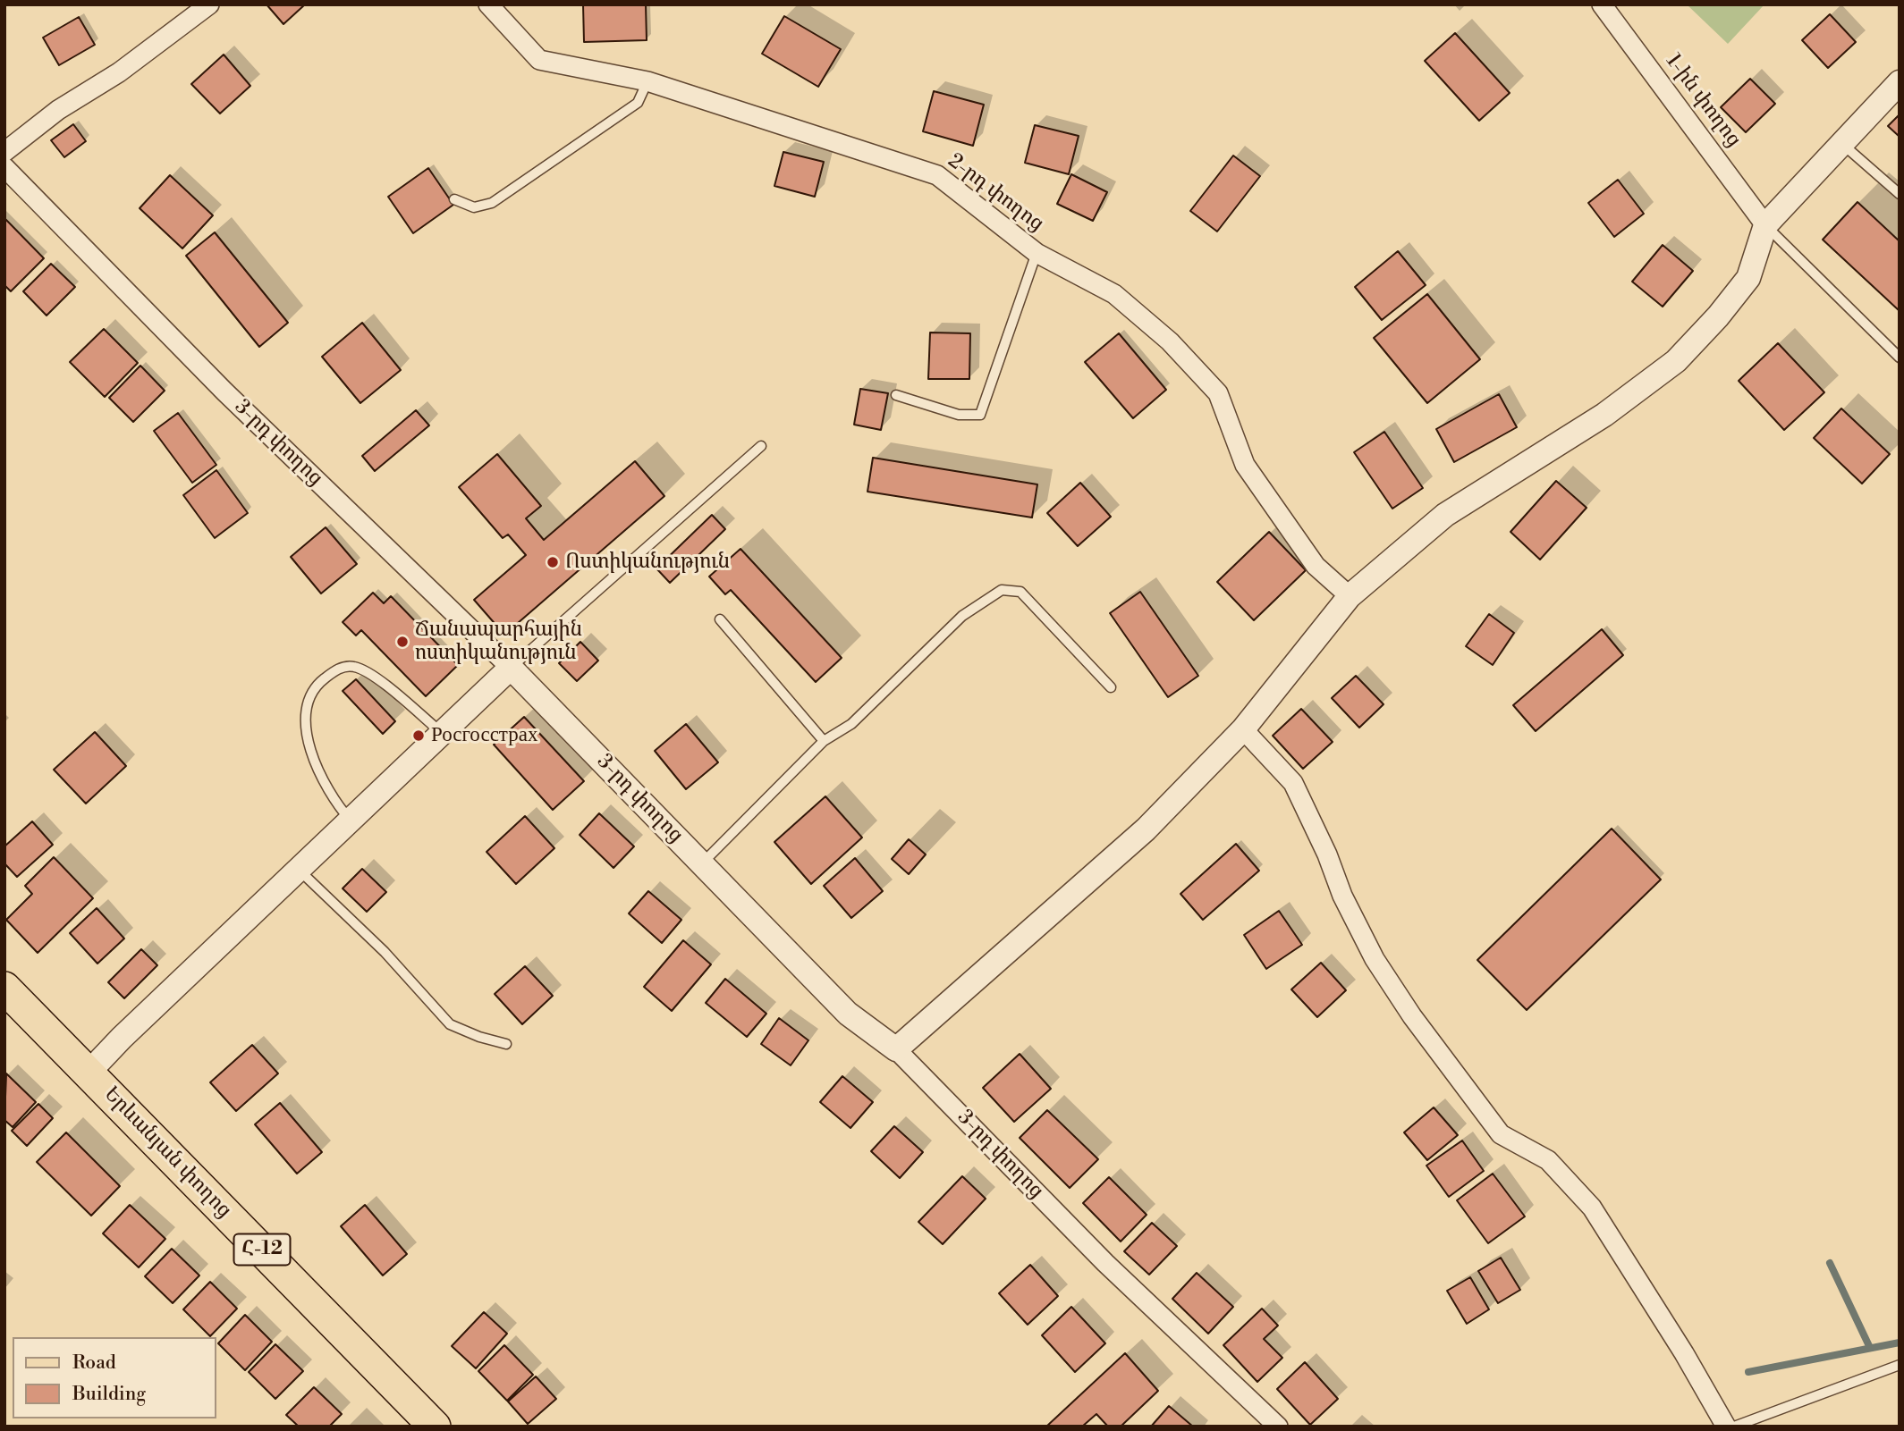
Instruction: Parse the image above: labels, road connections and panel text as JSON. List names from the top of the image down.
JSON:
{
  "streets": {
    "main road": ["Երևանյան փողոց", "Հ-12"],
    "street": ["1-ին փողոց", "2-րդ փողոց", "3-րդ փողոց"]
  },
  "places": ["Ոստիկանություն", "Ճանապարհային ոստիկանություն", "Росгосстрах"],
  "legend": ["Road", "Building"]
}
